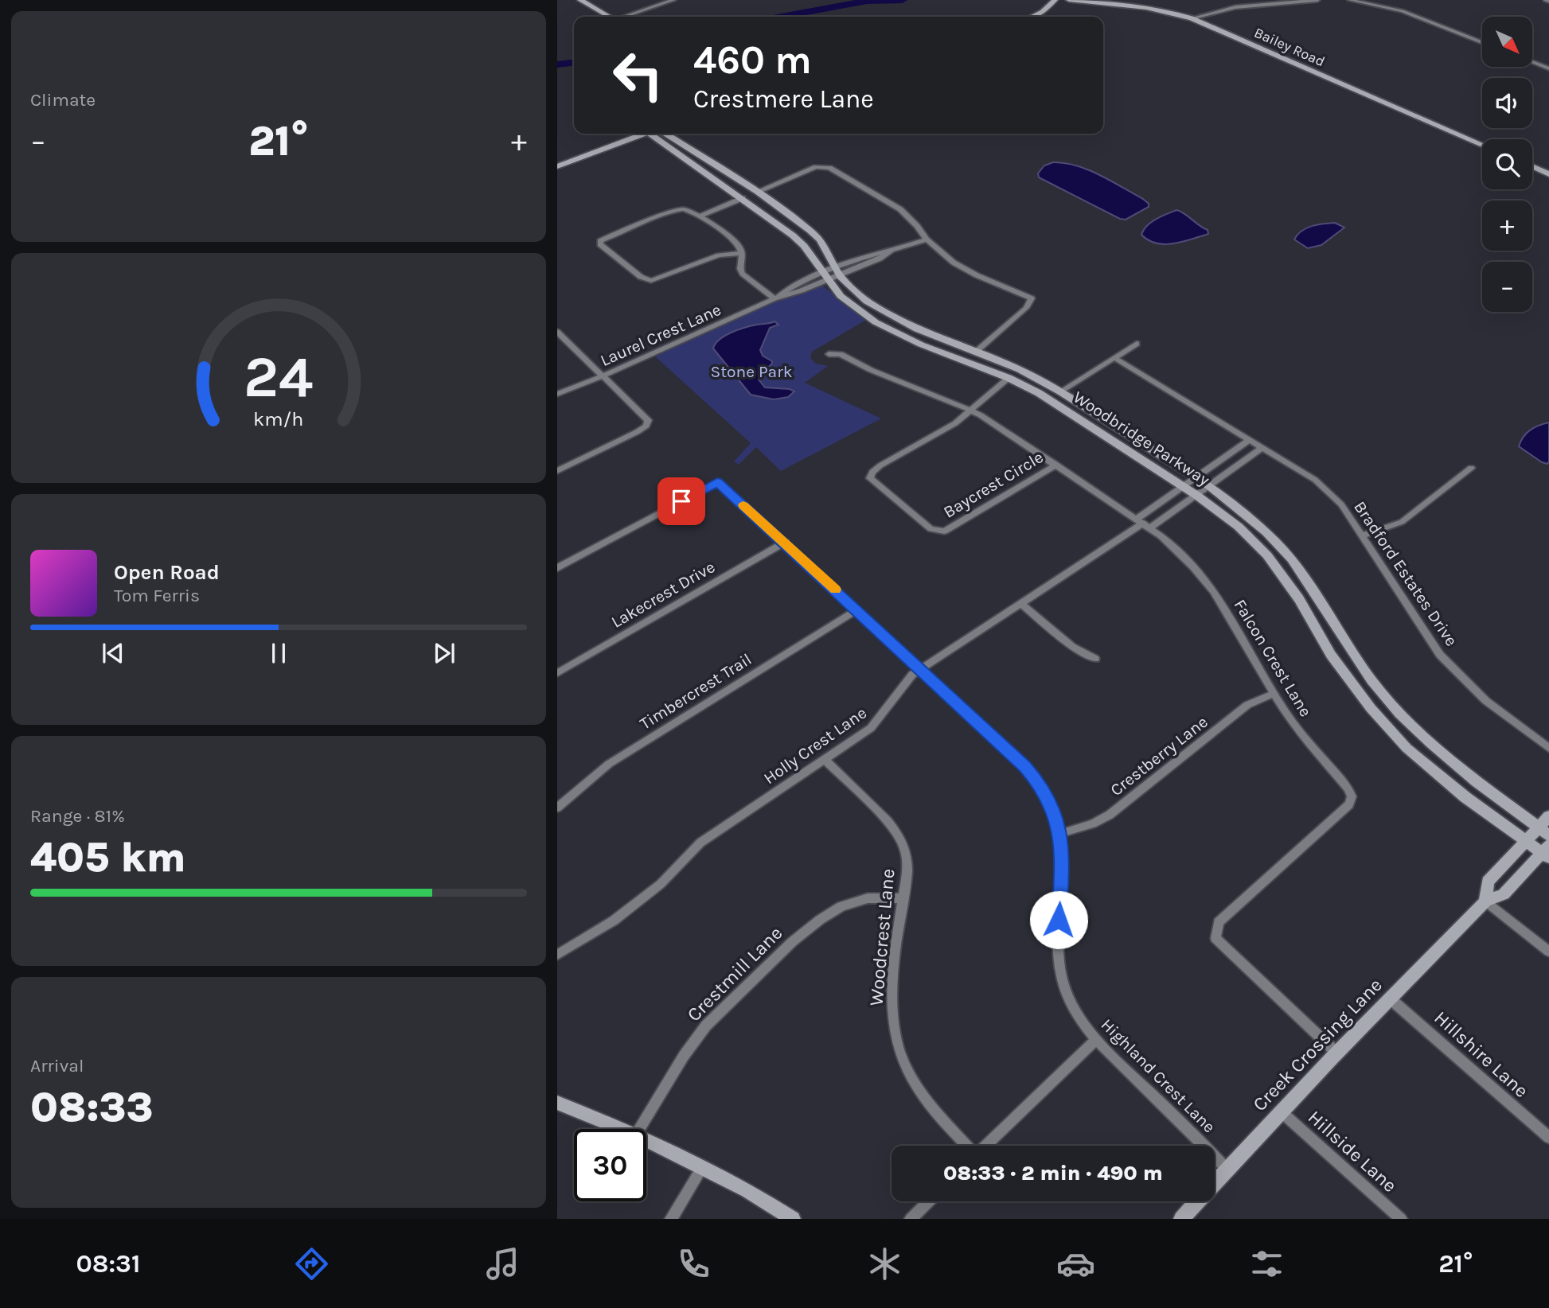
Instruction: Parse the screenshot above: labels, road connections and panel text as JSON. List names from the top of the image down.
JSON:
{
  "streets": {
    "main road": ["Bailey Road", "Woodbridge Parkway", "Creek Crossing Lane"],
    "street": [
      "Laurel Crest Lane",
      "Baycrest Circle",
      "Bradford Estates Drive",
      "Lakecrest Drive",
      "Falcon Crest Lane",
      "Timbercrest Trail",
      "Holly Crest Lane",
      "Crestberry Lane",
      "Woodcrest Lane",
      "Crestmill Lane",
      "Hillshire Lane",
      "Highland Crest Lane",
      "Hillside Lane"
    ]
  },
  "crossings": [
    ["Laurel Crest Lane", "Woodbridge Parkway"],
    ["Woodbridge Parkway", "Baycrest Circle"],
    ["Woodbridge Parkway", "Holly Crest Lane"],
    ["Woodbridge Parkway", "Creek Crossing Lane"],
    ["Baycrest Circle", "Falcon Crest Lane"],
    ["Bradford Estates Drive", "Holly Crest Lane"],
    ["Lakecrest Drive", "Highland Crest Lane"],
    ["Falcon Crest Lane", "Holly Crest Lane"],
    ["Falcon Crest Lane", "Crestberry Lane"],
    ["Falcon Crest Lane", "Creek Crossing Lane"],
    ["Timbercrest Trail", "Highland Crest Lane"],
    ["Holly Crest Lane", "Woodcrest Lane"],
    ["Holly Crest Lane", "Highland Crest Lane"],
    ["Crestberry Lane", "Highland Crest Lane"],
    ["Woodcrest Lane", "Crestmill Lane"],
    ["Creek Crossing Lane", "Hillshire Lane"],
    ["Creek Crossing Lane", "Highland Crest Lane"],
    ["Creek Crossing Lane", "Hillside Lane"]
  ],
  "parks": ["Stone Park"],
  "north": "bottom right",
  "page": {
    "tile": [
      "Climate",
      ["Range · 81%", "405 km"],
      ["Arrival", "08:33"]
    ],
    "map_buttons": ["+", "−"],
    "turn": ["460 m", "Crestmere Lane"],
    "heat": ["−", "21°", "+"],
    "song": ["Open Road", "Tom Ferris"],
    "limit": "30",
    "trip": "08:33 · 2 min · 490 m",
    "tabs": ["08:31", "21°"],
    "gauge": ["24", "km/h"]
  }
}
